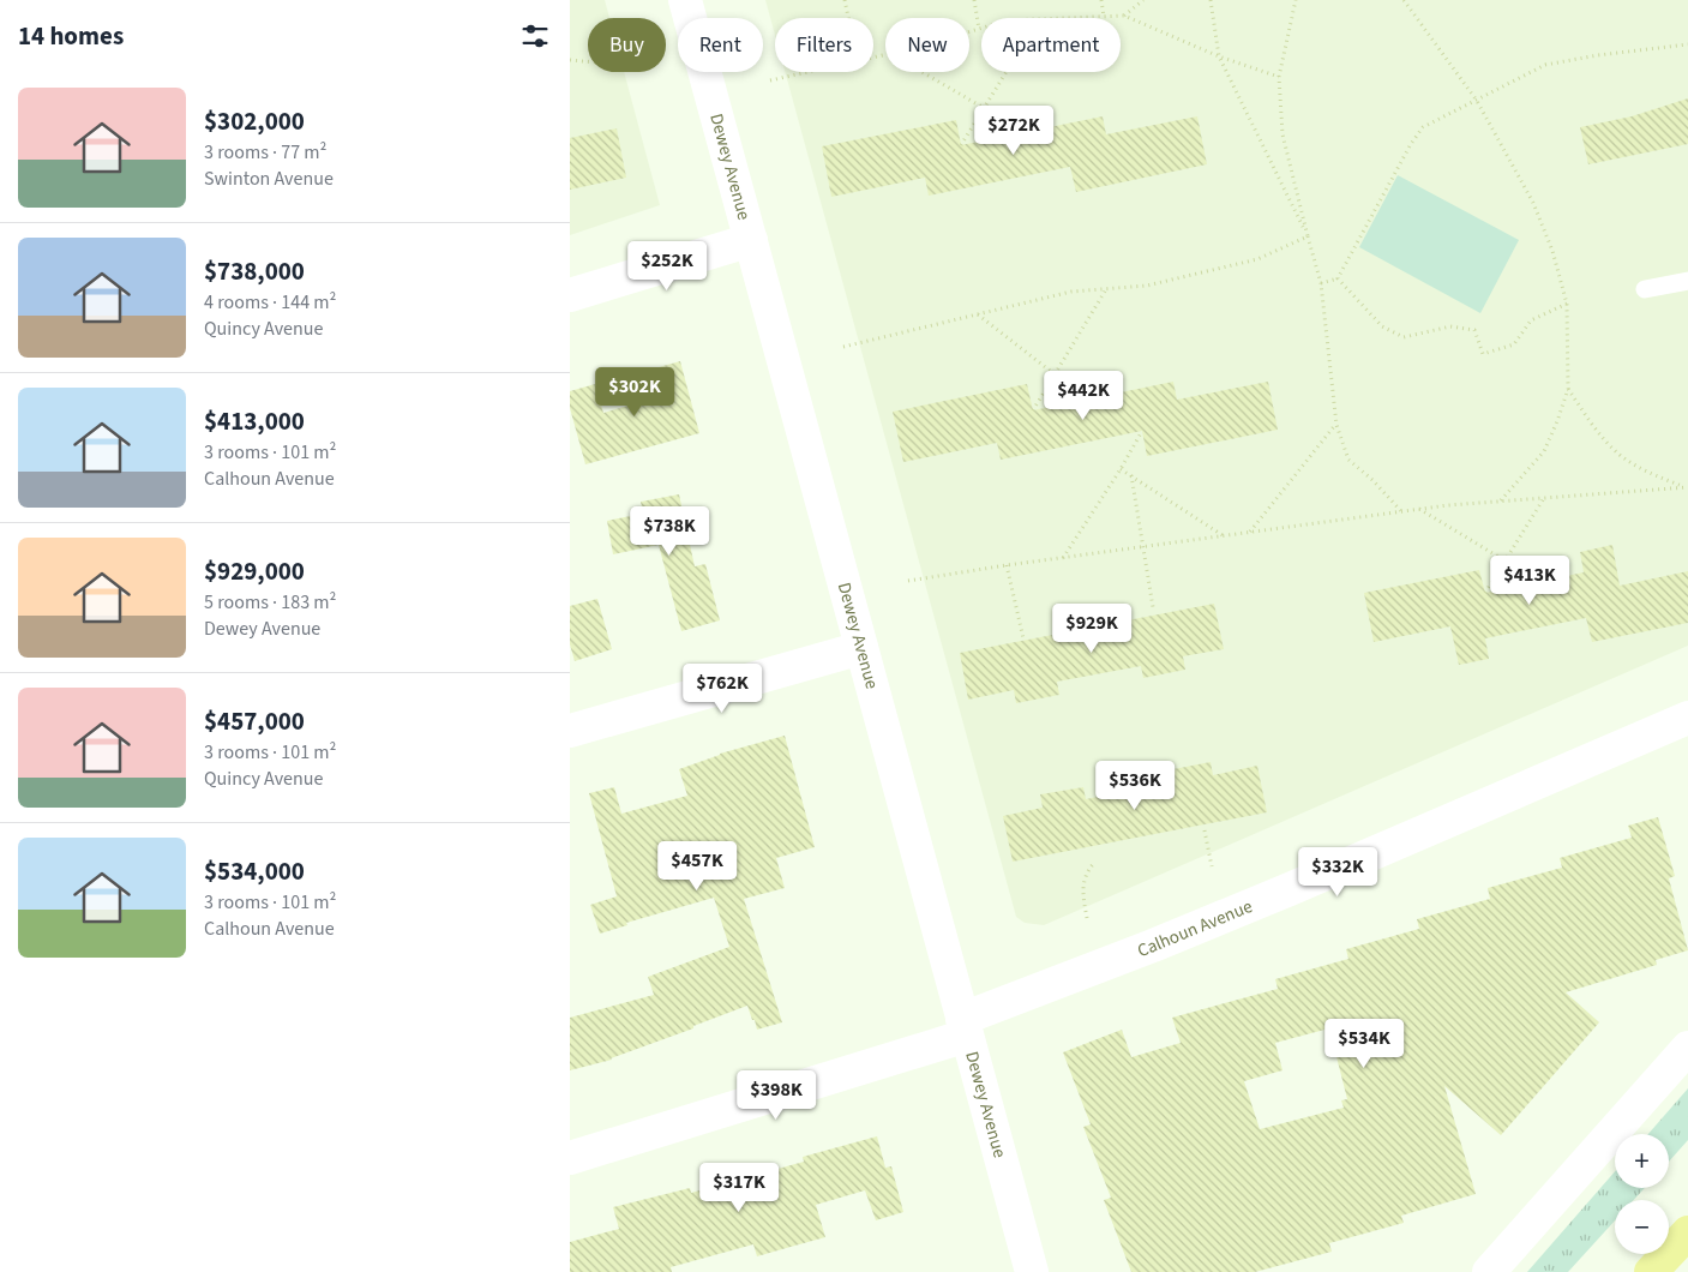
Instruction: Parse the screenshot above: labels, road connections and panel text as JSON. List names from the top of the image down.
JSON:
{
  "streets": {
    "street": ["Dewey Avenue", "Calhoun Avenue"]
  },
  "crossings": [
    ["Dewey Avenue", "Calhoun Avenue"]
  ],
  "page": {
    "heading": "14 homes",
    "chip": [
      "Buy",
      "Rent",
      "Filters",
      "New",
      "Apartment"
    ],
    "list": [
      {
        "name": "$302,000",
        "note": "3 rooms · 77 m² · Swinton Avenue"
      },
      {
        "name": "$738,000",
        "note": "4 rooms · 144 m² · Quincy Avenue"
      },
      {
        "name": "$413,000",
        "note": "3 rooms · 101 m² · Calhoun Avenue"
      },
      {
        "name": "$929,000",
        "note": "5 rooms · 183 m² · Dewey Avenue"
      },
      {
        "name": "$457,000",
        "note": "3 rooms · 101 m² · Quincy Avenue"
      },
      {
        "name": "$534,000",
        "note": "3 rooms · 101 m² · Calhoun Avenue"
      }
    ],
    "price": [
      "$272K",
      "$252K",
      "$302K",
      "$442K",
      "$738K",
      "$413K",
      "$929K",
      "$762K",
      "$536K",
      "$457K",
      "$332K",
      "$534K",
      "$398K",
      "$317K"
    ],
    "map_buttons": ["+", "−"]
  }
}
